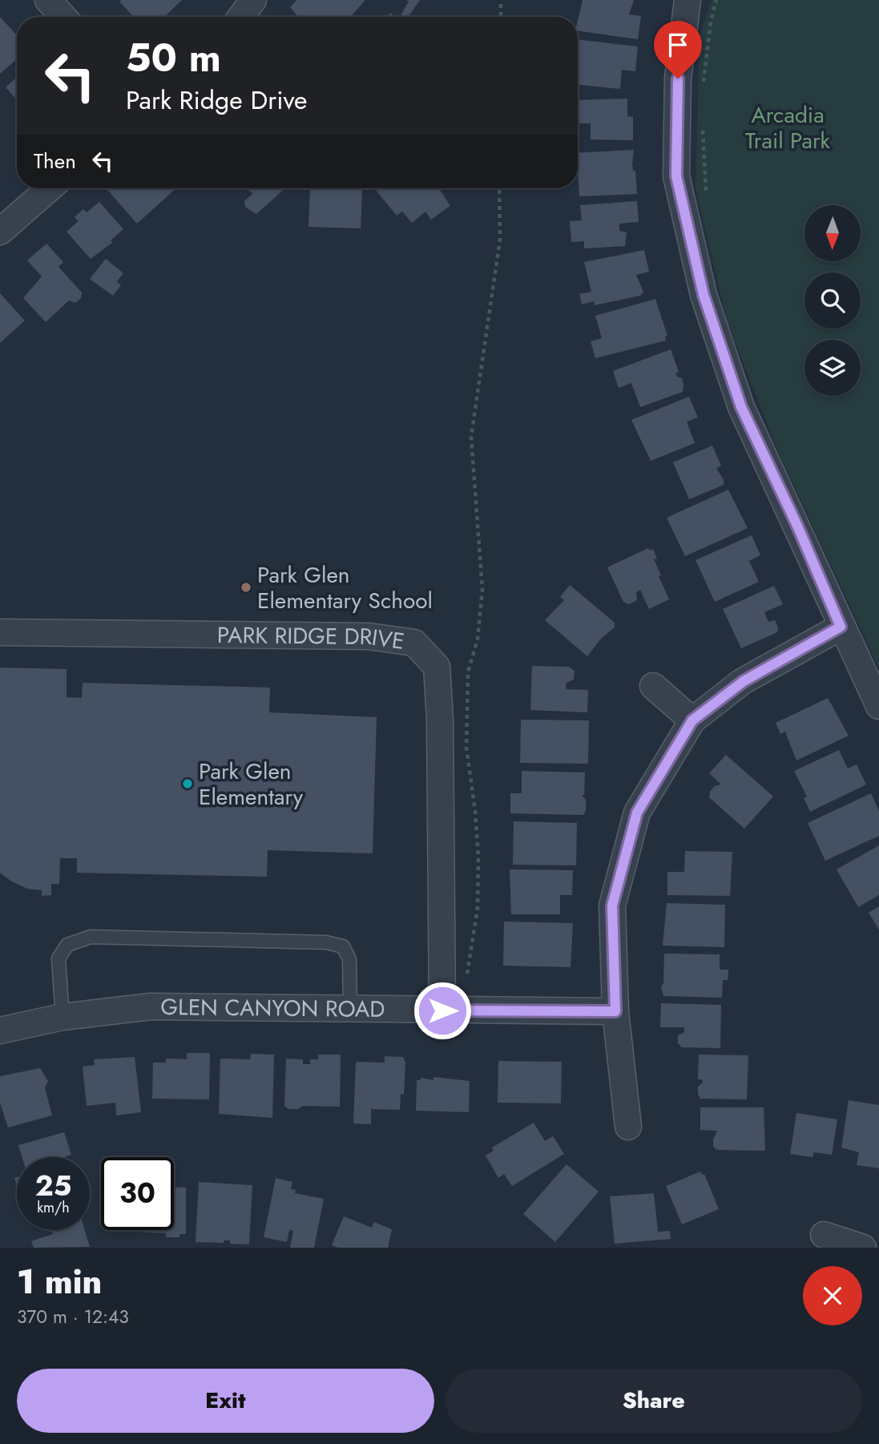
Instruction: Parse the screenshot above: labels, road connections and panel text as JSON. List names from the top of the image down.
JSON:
{
  "streets": {
    "street": ["PARK RIDGE DRIVE", "GLEN CANYON ROAD"]
  },
  "crossings": [
    ["PARK RIDGE DRIVE", "GLEN CANYON ROAD"]
  ],
  "parks": ["Arcadia Trail Park"],
  "places": ["Park Glen Elementary School", "Park Glen Elementary"],
  "north": "bottom",
  "page": {
    "turn": ["50 m", "Park Ridge Drive"],
    "then": "Then",
    "speed": "25 km/h",
    "limit": "30",
    "heading": ["1 min", "370 m · 12:43"],
    "buttons": ["Exit", "Share"]
  }
}
